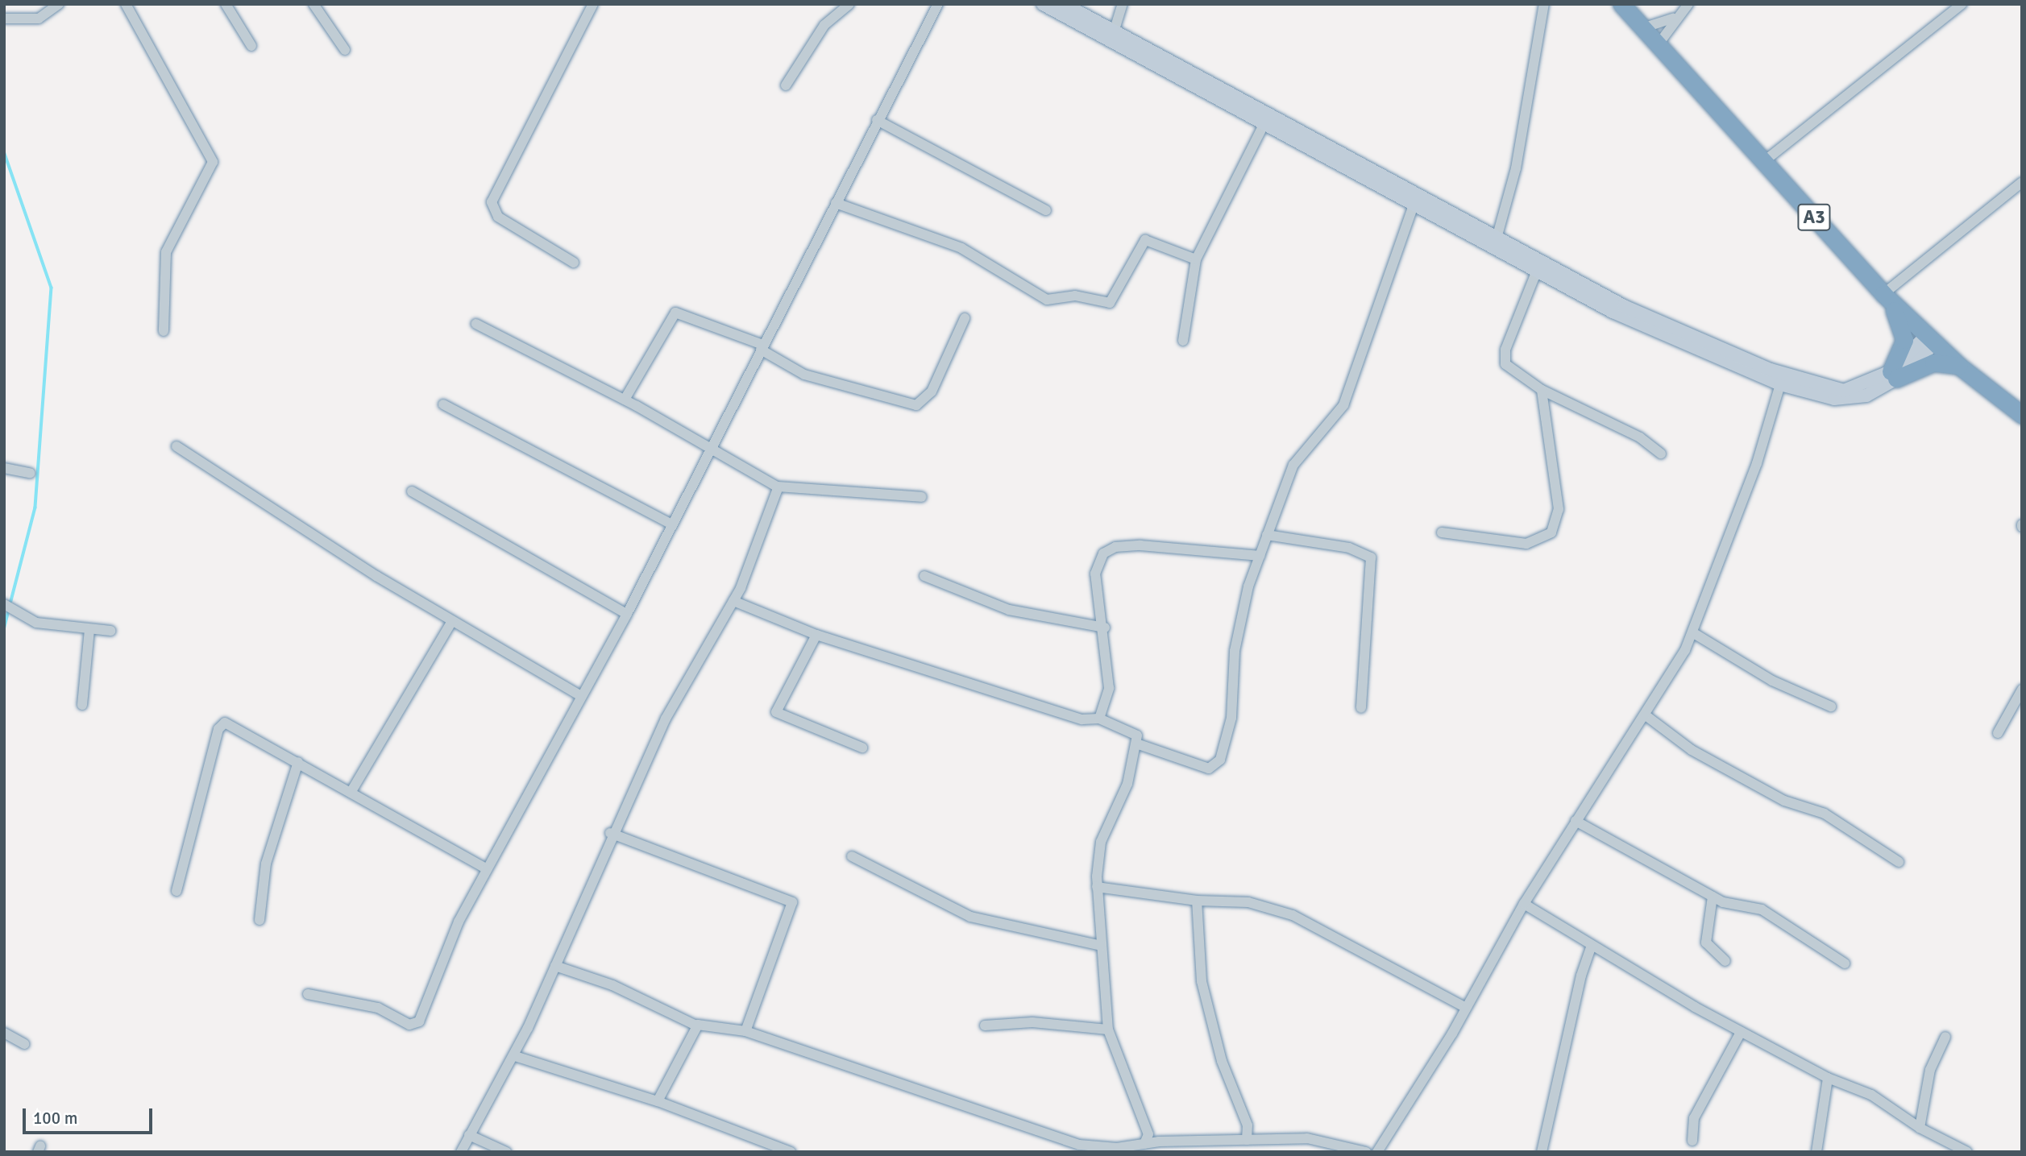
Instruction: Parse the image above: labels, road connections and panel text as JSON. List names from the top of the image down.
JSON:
{
  "streets": {
    "highway": ["A3"]
  },
  "scale_bar": "100 m"
}
